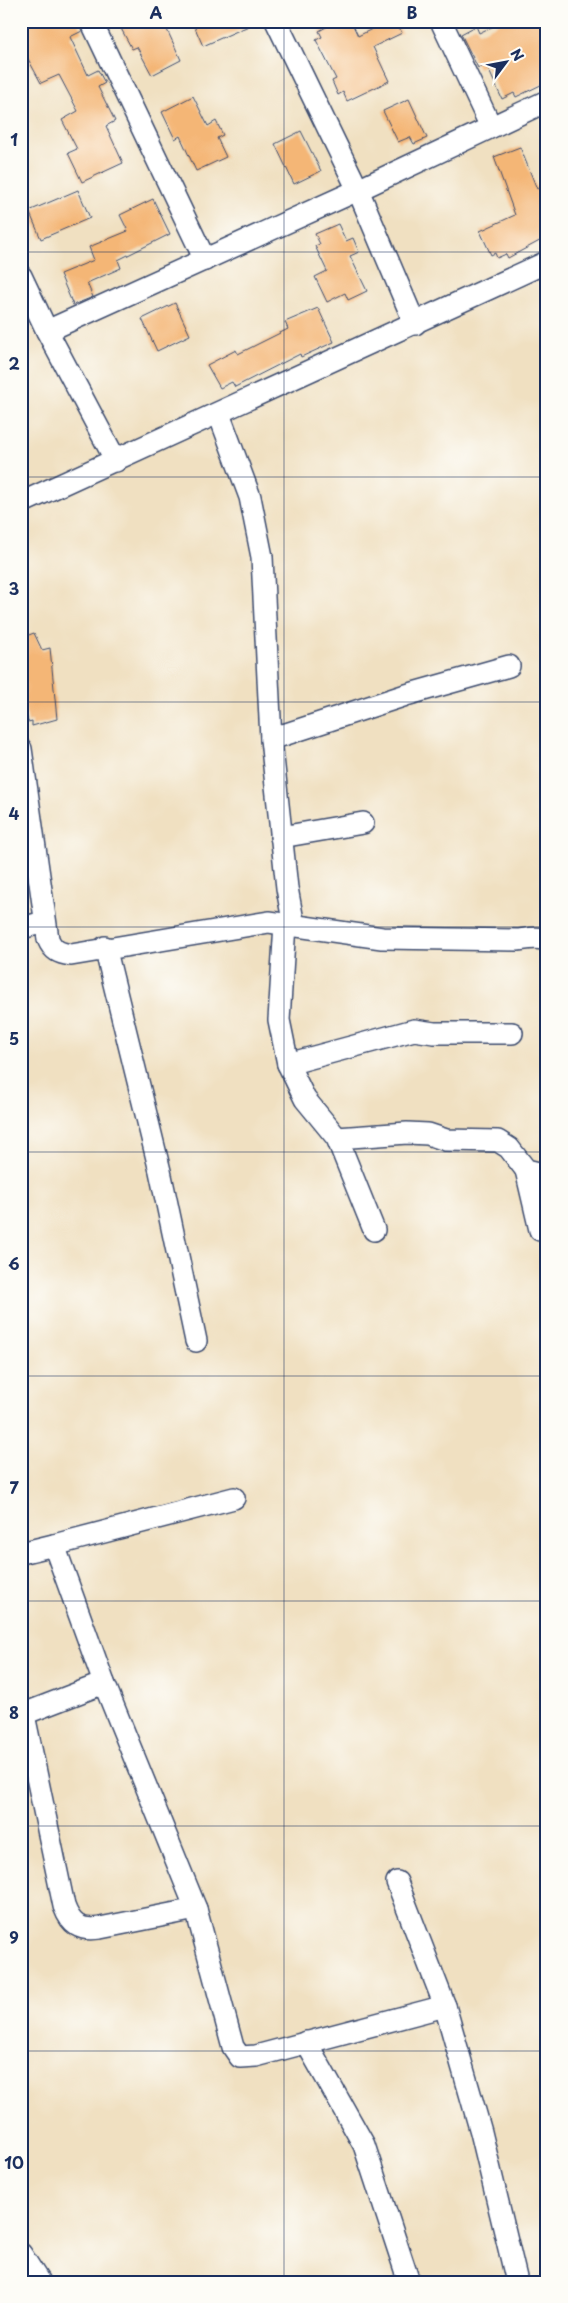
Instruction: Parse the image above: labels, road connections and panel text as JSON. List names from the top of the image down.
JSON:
{
  "north": "top right",
  "grid": {
    "columns": ["A", "B"],
    "rows": [
      "1",
      "2",
      "3",
      "4",
      "5",
      "6",
      "7",
      "8",
      "9",
      "10"
    ]
  }
}
